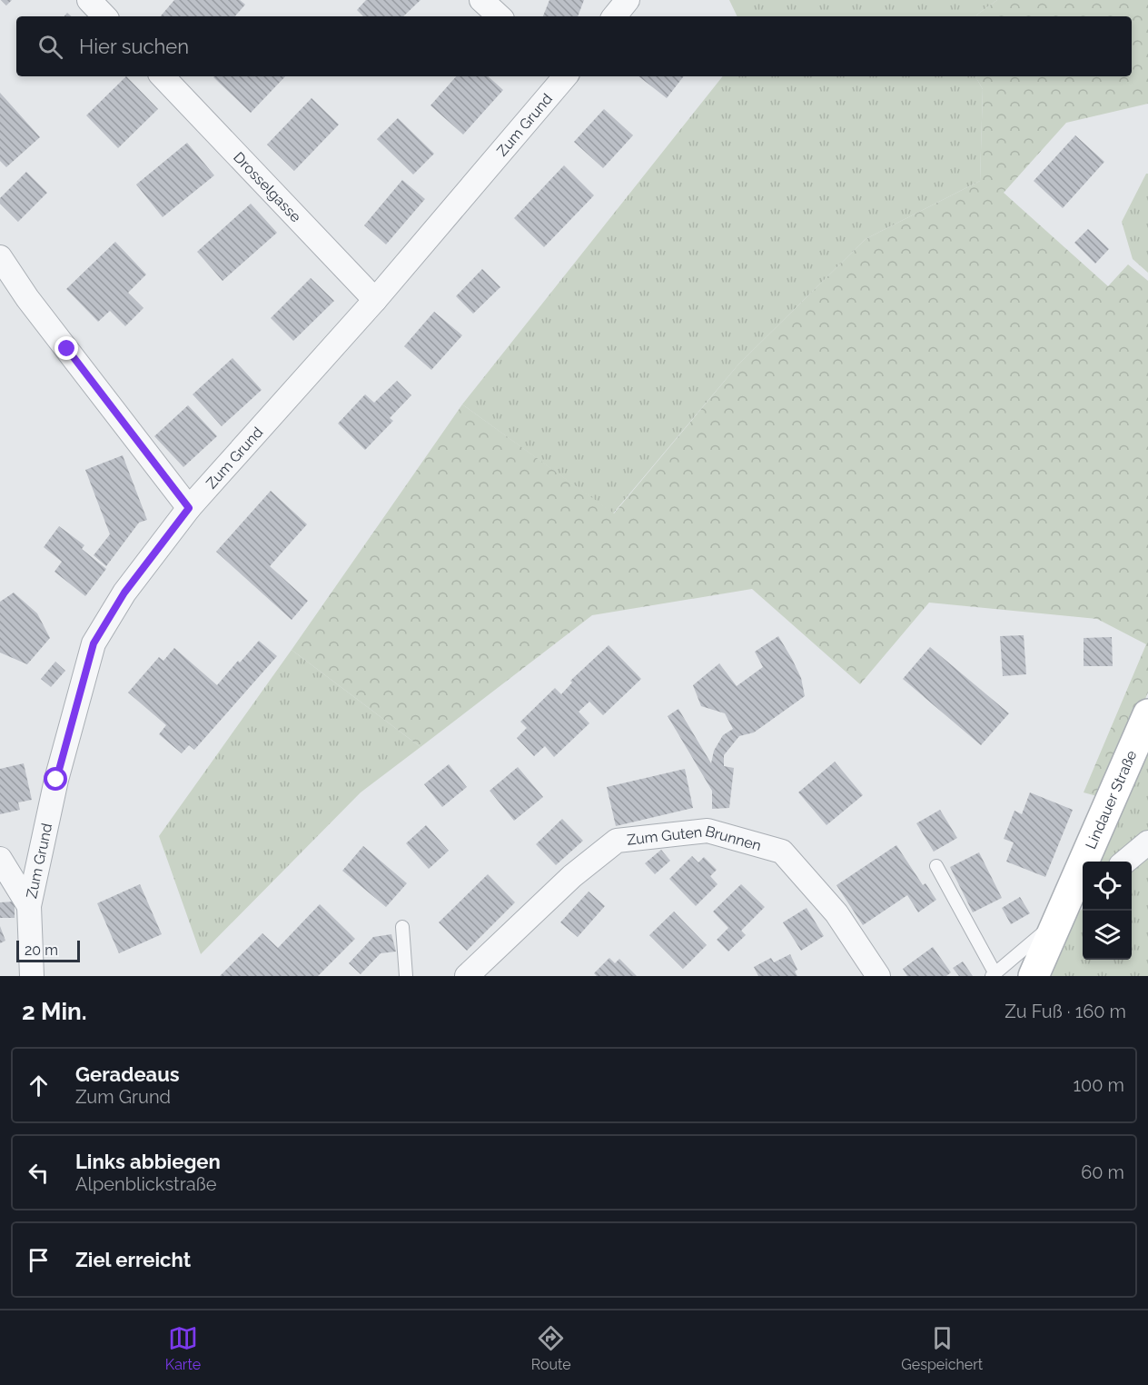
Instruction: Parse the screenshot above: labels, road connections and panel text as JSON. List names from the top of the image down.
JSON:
{
  "streets": {
    "main road": ["Lindauer Straße"],
    "street": ["Zum Grund", "Drosselgasse", "Zum Guten Brunnen"]
  },
  "crossings": [
    ["Zum Grund", "Drosselgasse"]
  ],
  "scale_bar": "20 m",
  "page": {
    "search": "Hier suchen",
    "scale": "20 m",
    "heading": ["2 Min.", "Zu Fuß · 160 m"],
    "list": [
      ["Geradeaus", "Zum Grund", "100 m"],
      ["Links abbiegen", "Alpenblickstraße", "60 m"],
      "Ziel erreicht"
    ],
    "nav": ["Karte", "Route", "Gespeichert"]
  }
}
